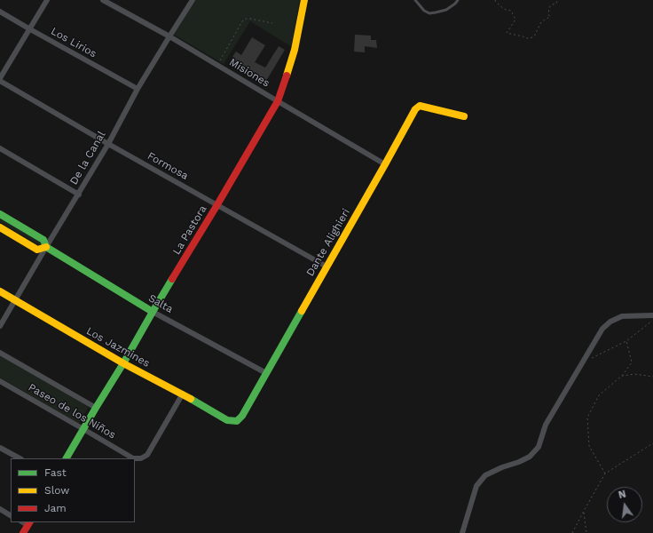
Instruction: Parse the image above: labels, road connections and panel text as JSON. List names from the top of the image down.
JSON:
{
  "streets": {
    "street": [
      "Los Lirios",
      "Misiones",
      "De la Canal",
      "Formosa",
      "La Pastora",
      "Dante Alighieri",
      "Salta",
      "Los Jazmines",
      "Paseo de los Niños"
    ]
  },
  "crossings": [
    ["Los Lirios", "De la Canal"],
    ["Misiones", "De la Canal"],
    ["Misiones", "La Pastora"],
    ["Misiones", "Dante Alighieri"],
    ["De la Canal", "Formosa"],
    ["De la Canal", "Salta"],
    ["De la Canal", "Los Jazmines"],
    ["Formosa", "La Pastora"],
    ["Formosa", "Dante Alighieri"],
    ["La Pastora", "Salta"],
    ["La Pastora", "Los Jazmines"],
    ["La Pastora", "Paseo de los Niños"],
    ["Dante Alighieri", "Salta"],
    ["Dante Alighieri", "Los Jazmines"],
    ["Los Jazmines", "Paseo de los Niños"]
  ],
  "legend": ["Fast", "Slow", "Jam"],
  "north": "top"
}
